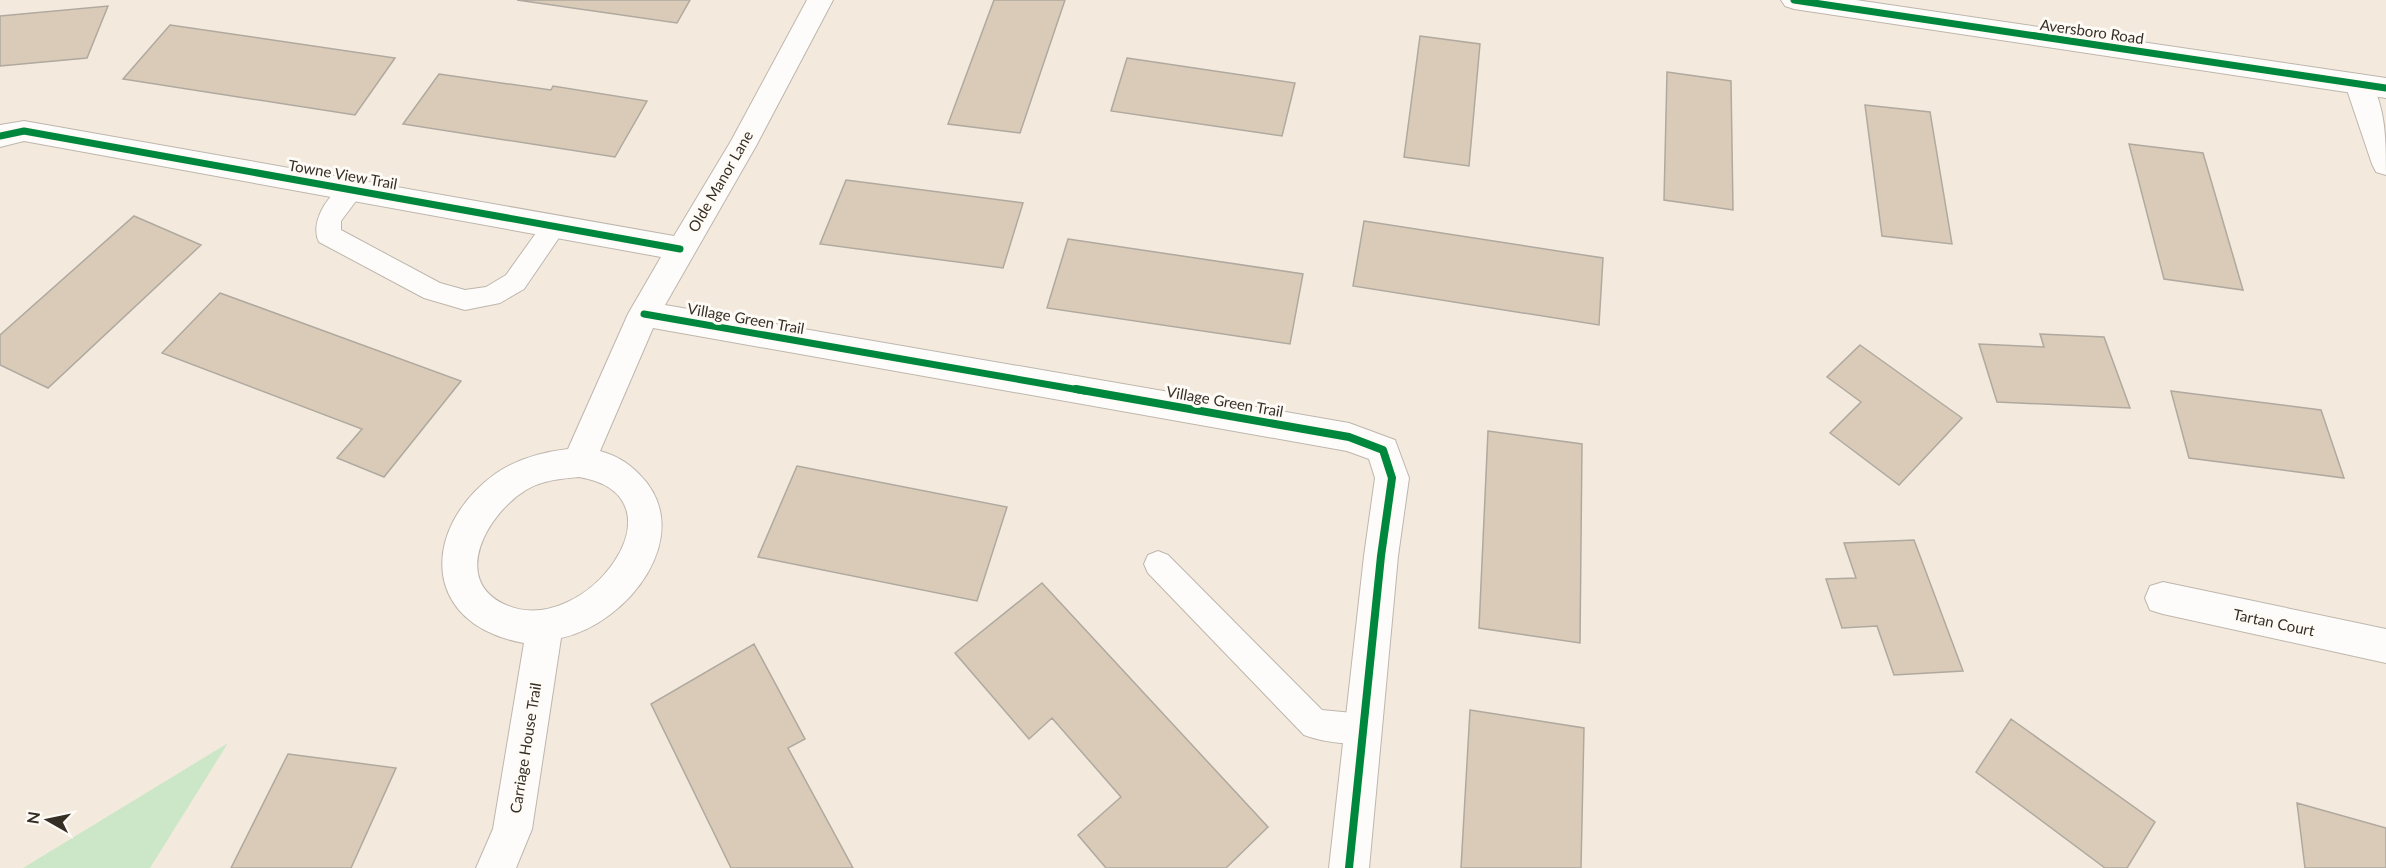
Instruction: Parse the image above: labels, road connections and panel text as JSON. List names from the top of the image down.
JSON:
{
  "streets": {
    "street": [
      "Aversboro Road",
      "Towne View Trail",
      "Olde Manor Lane",
      "Village Green Trail",
      "Tartan Court",
      "Carriage House Trail"
    ]
  },
  "crossings": [
    ["Towne View Trail", "Olde Manor Lane"],
    ["Olde Manor Lane", "Village Green Trail"],
    ["Olde Manor Lane", "Carriage House Trail"]
  ],
  "north": "left"
}
